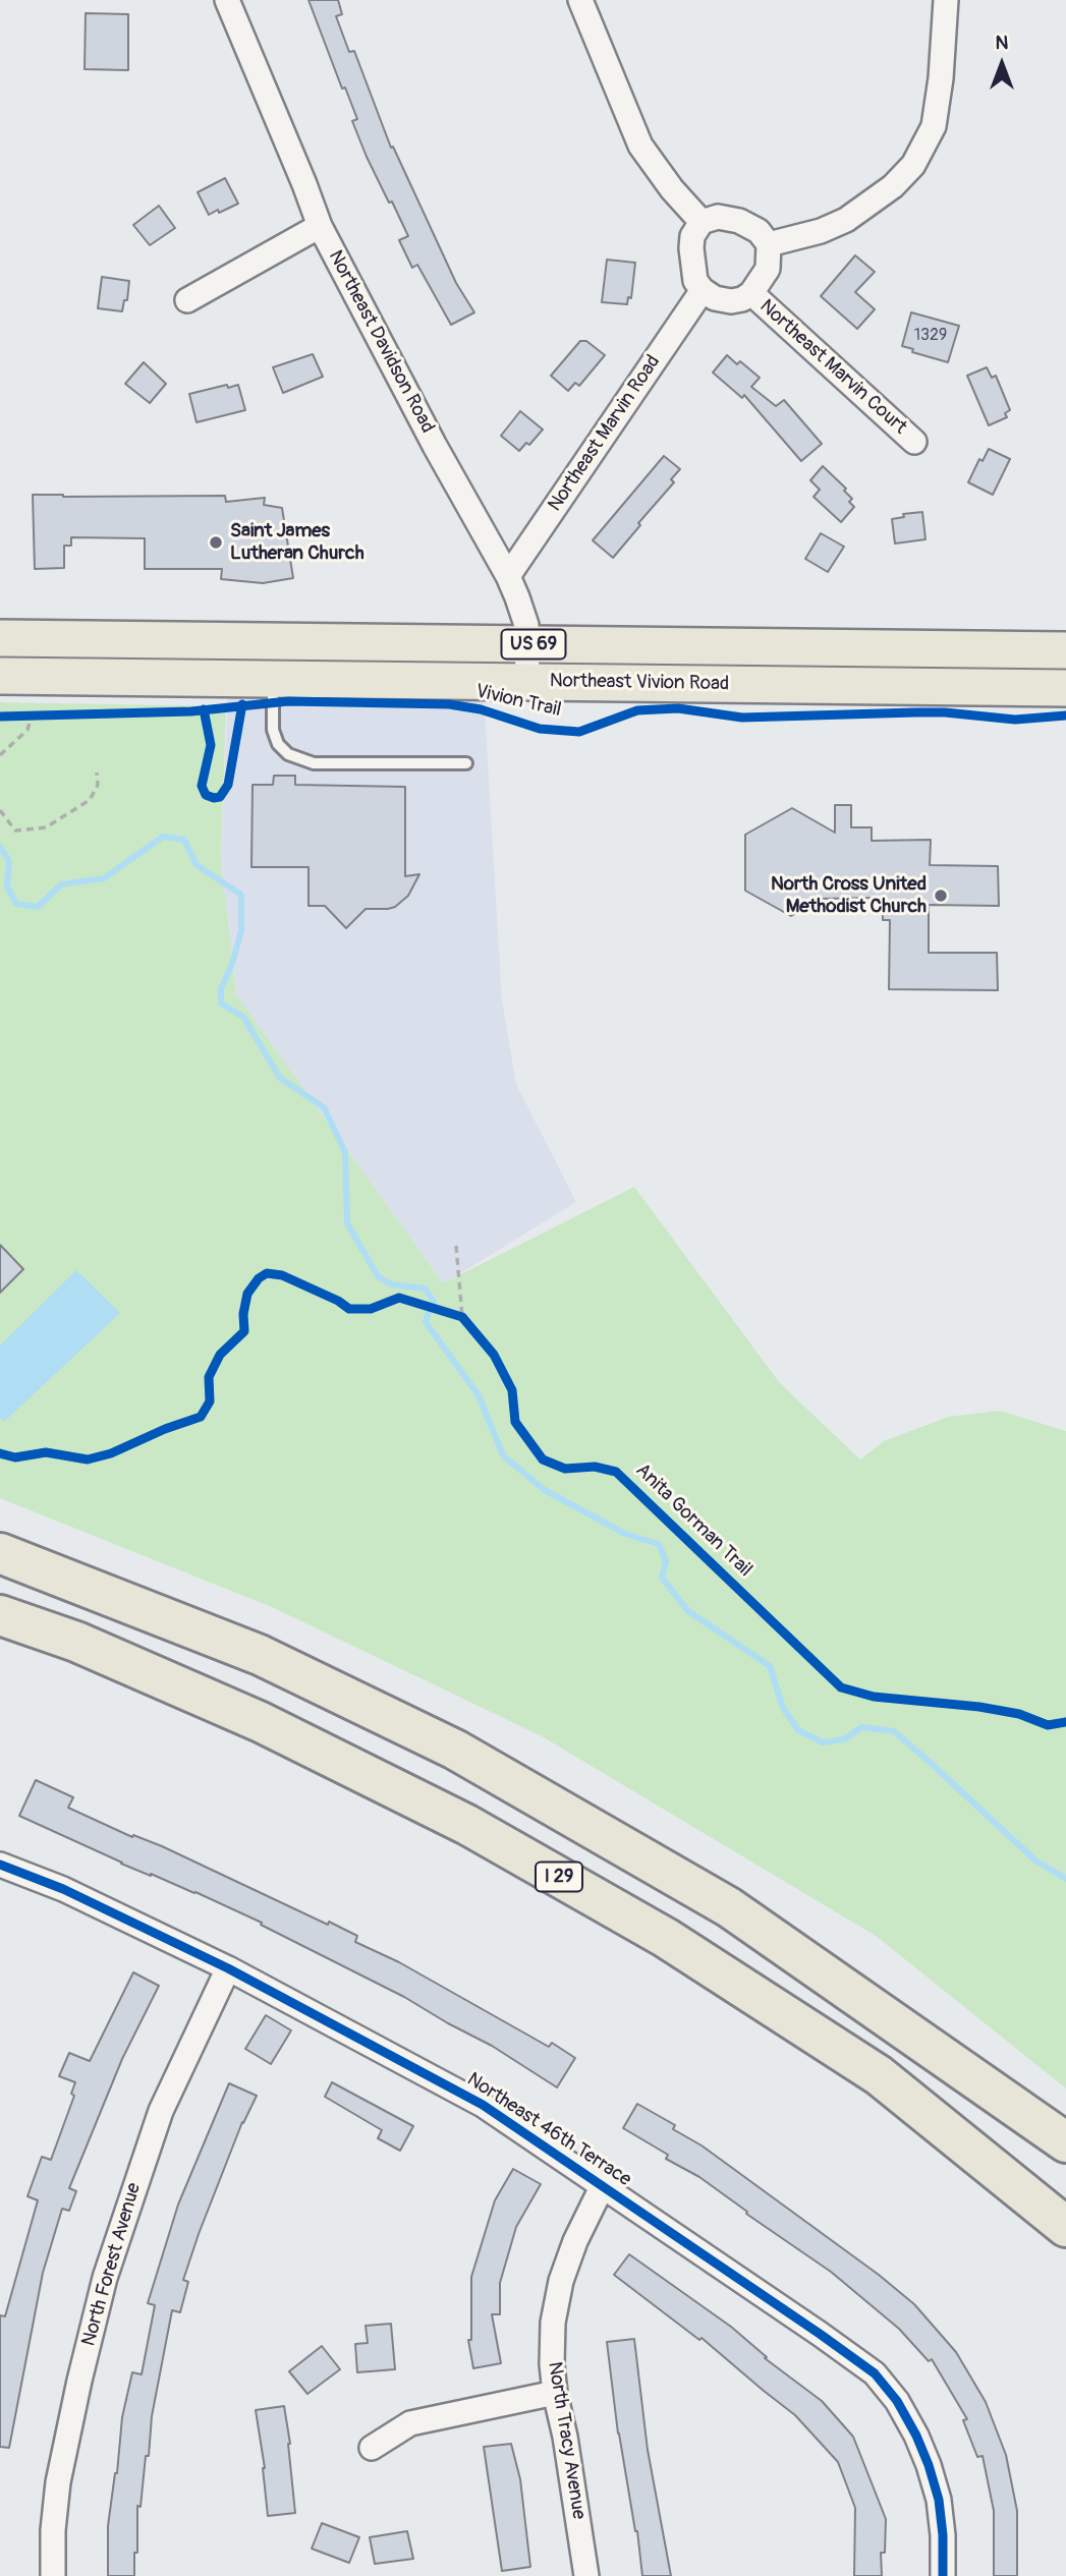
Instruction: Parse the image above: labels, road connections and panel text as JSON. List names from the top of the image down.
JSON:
{
  "streets": {
    "highway": ["I 29"],
    "main road": ["US 69", "Northeast Vivion Road"],
    "street": [
      "Northeast Davidson Road",
      "Northeast Marvin Court",
      "Northeast Marvin Road",
      "Northeast 46th Terrace",
      "North Forest Avenue",
      "North Tracy Avenue"
    ],
    "cycle path": ["Vivion Trail", "Anita Gorman Trail"]
  },
  "crossings": [
    ["Northeast Davidson Road", "Northeast Marvin Road"],
    ["Northeast Davidson Road", "Northeast Vivion Road"],
    ["Northeast Marvin Court", "Northeast Marvin Road"],
    ["Northeast 46th Terrace", "North Forest Avenue"],
    ["Northeast 46th Terrace", "North Tracy Avenue"]
  ],
  "places": ["Saint James Lutheran Church", "North Cross United Methodist Church"],
  "house_numbers": ["1329"],
  "north": "top"
}
